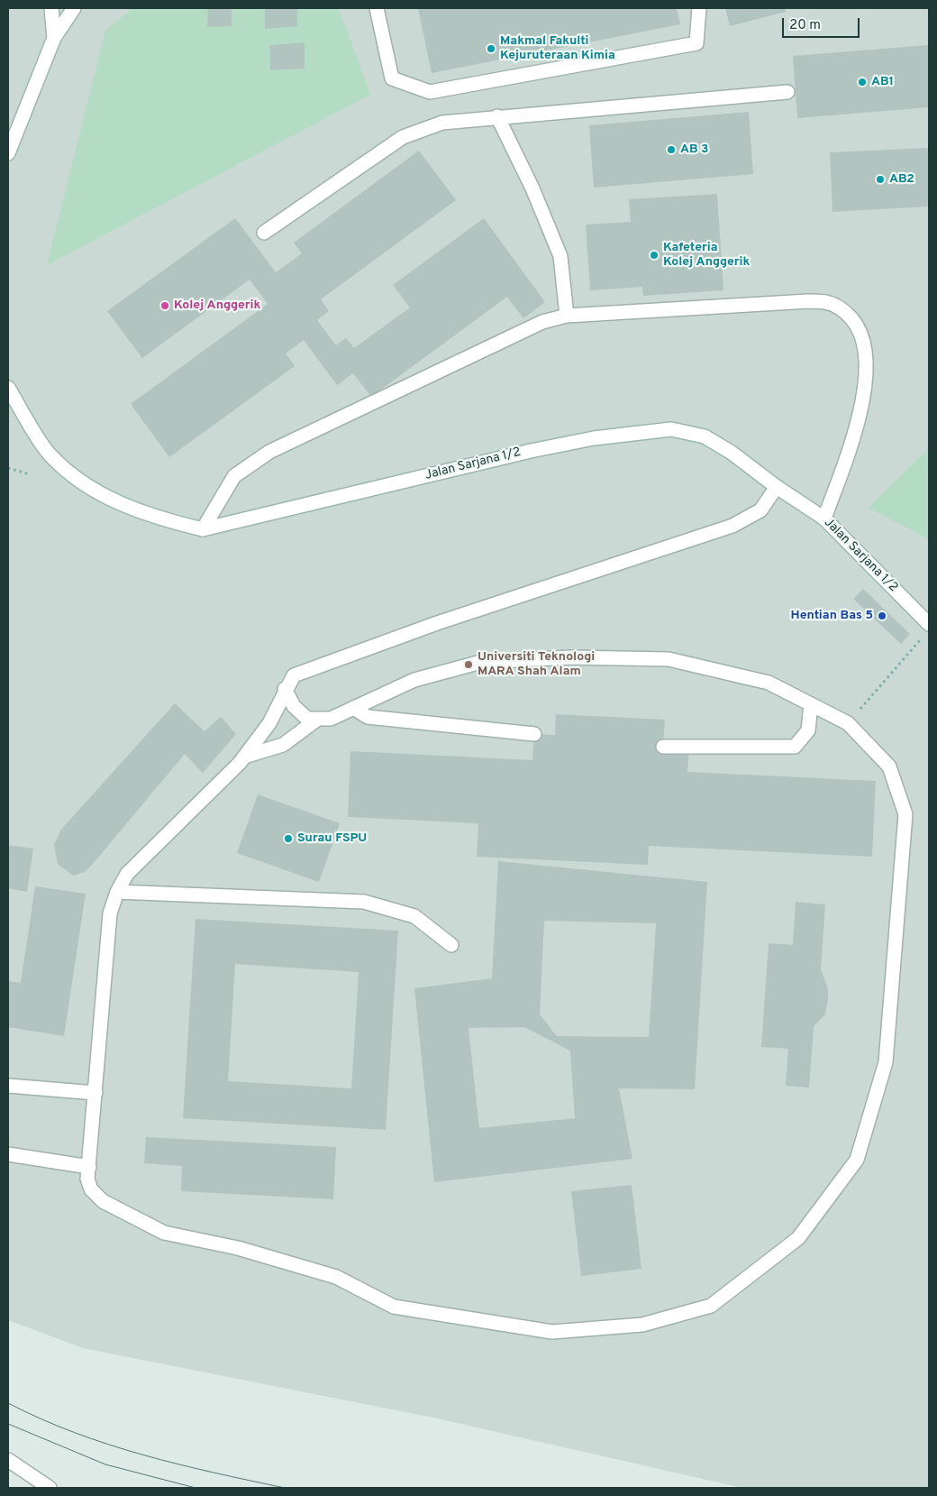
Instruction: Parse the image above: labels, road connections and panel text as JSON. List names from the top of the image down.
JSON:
{
  "streets": {
    "street": ["Jalan Sarjana 1/2"]
  },
  "places": [
    "Makmal Fakulti Kejuruteraan Kimia",
    "AB1",
    "AB 3",
    "AB2",
    "Kafeteria Kolej Anggerik",
    "Kolej Anggerik",
    "Hentian Bas 5",
    "Universiti Teknologi MARA Shah Alam",
    "Surau FSPU"
  ],
  "scale_bar": "20 m"
}
